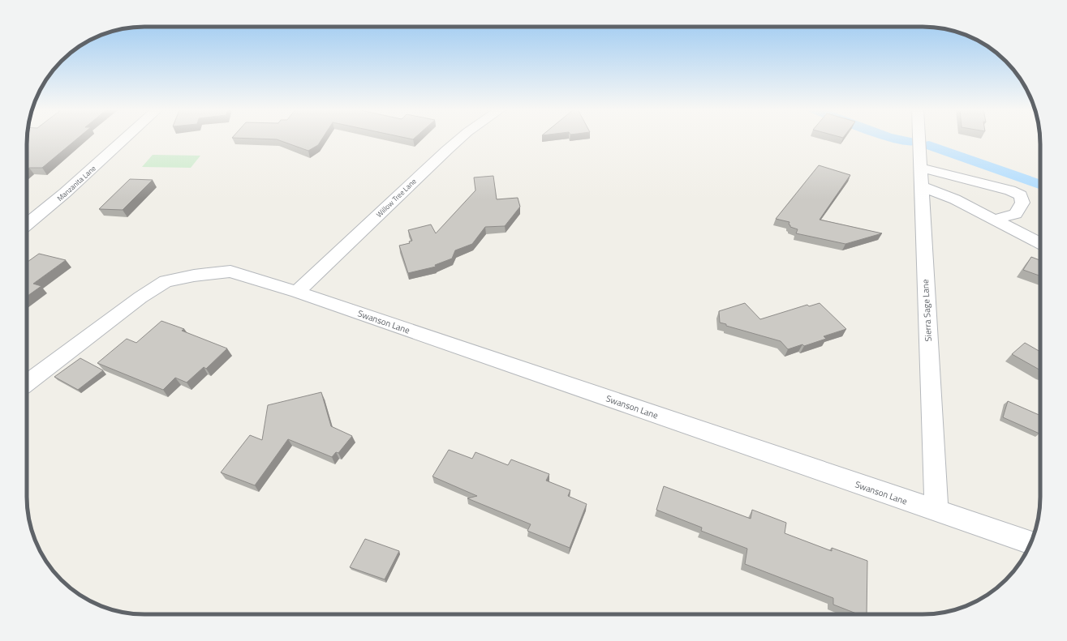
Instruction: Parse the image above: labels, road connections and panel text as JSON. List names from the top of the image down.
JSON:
{
  "streets": {
    "street": [
      "Manzanita Lane",
      "Willow Tree Lane",
      "Sierra Sage Lane",
      "Swanson Lane"
    ]
  },
  "crossings": [
    ["Willow Tree Lane", "Swanson Lane"],
    ["Sierra Sage Lane", "Swanson Lane"]
  ]
}
